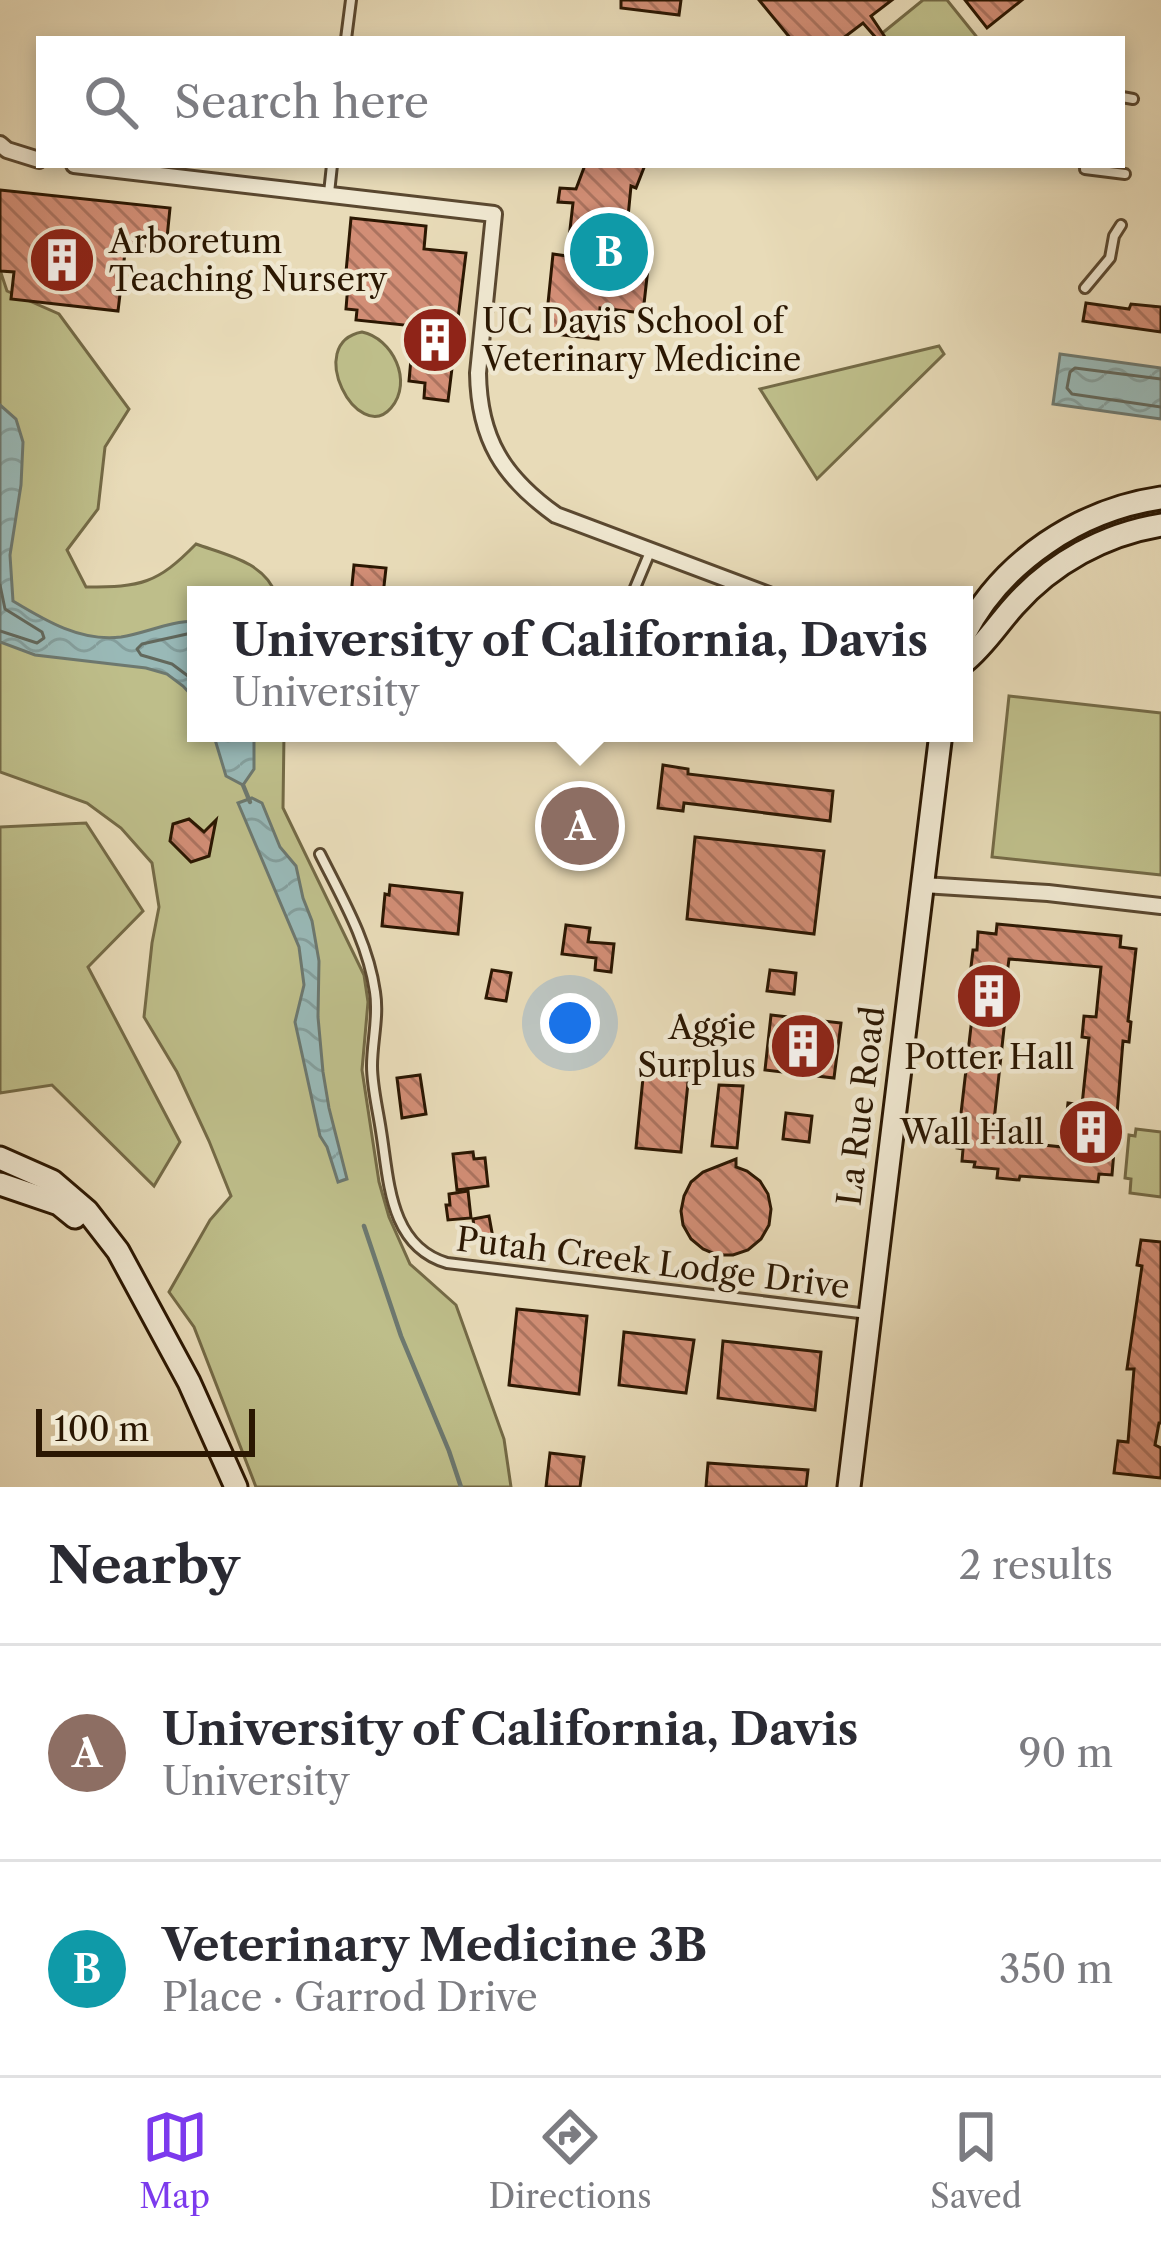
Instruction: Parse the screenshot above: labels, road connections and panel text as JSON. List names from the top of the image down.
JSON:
{
  "streets": {
    "street": ["La Rue Road"],
    "lane": ["Putah Creek Lodge Drive"]
  },
  "crossings": [
    ["La Rue Road", "Putah Creek Lodge Drive"]
  ],
  "places": {
    "building": [
      "Arboretum Teaching Nursery",
      "UC Davis School of Veterinary Medicine",
      "Potter Hall",
      "Aggie Surplus",
      "Wall Hall"
    ]
  },
  "scale_bar": "100 m",
  "page": {
    "search": "Search here",
    "pins": ["B", "A"],
    "popup": ["University of California, Davis", "University"],
    "scale": "100 m",
    "heading": ["Nearby", "2 results"],
    "list": [
      {
        "mark": "A",
        "name": "University of California, Davis",
        "note": "University",
        "value": "90 m"
      },
      {
        "mark": "B",
        "name": "Veterinary Medicine 3B",
        "note": "Place · Garrod Drive",
        "value": "350 m"
      }
    ],
    "nav": ["Map", "Directions", "Saved"]
  }
}
